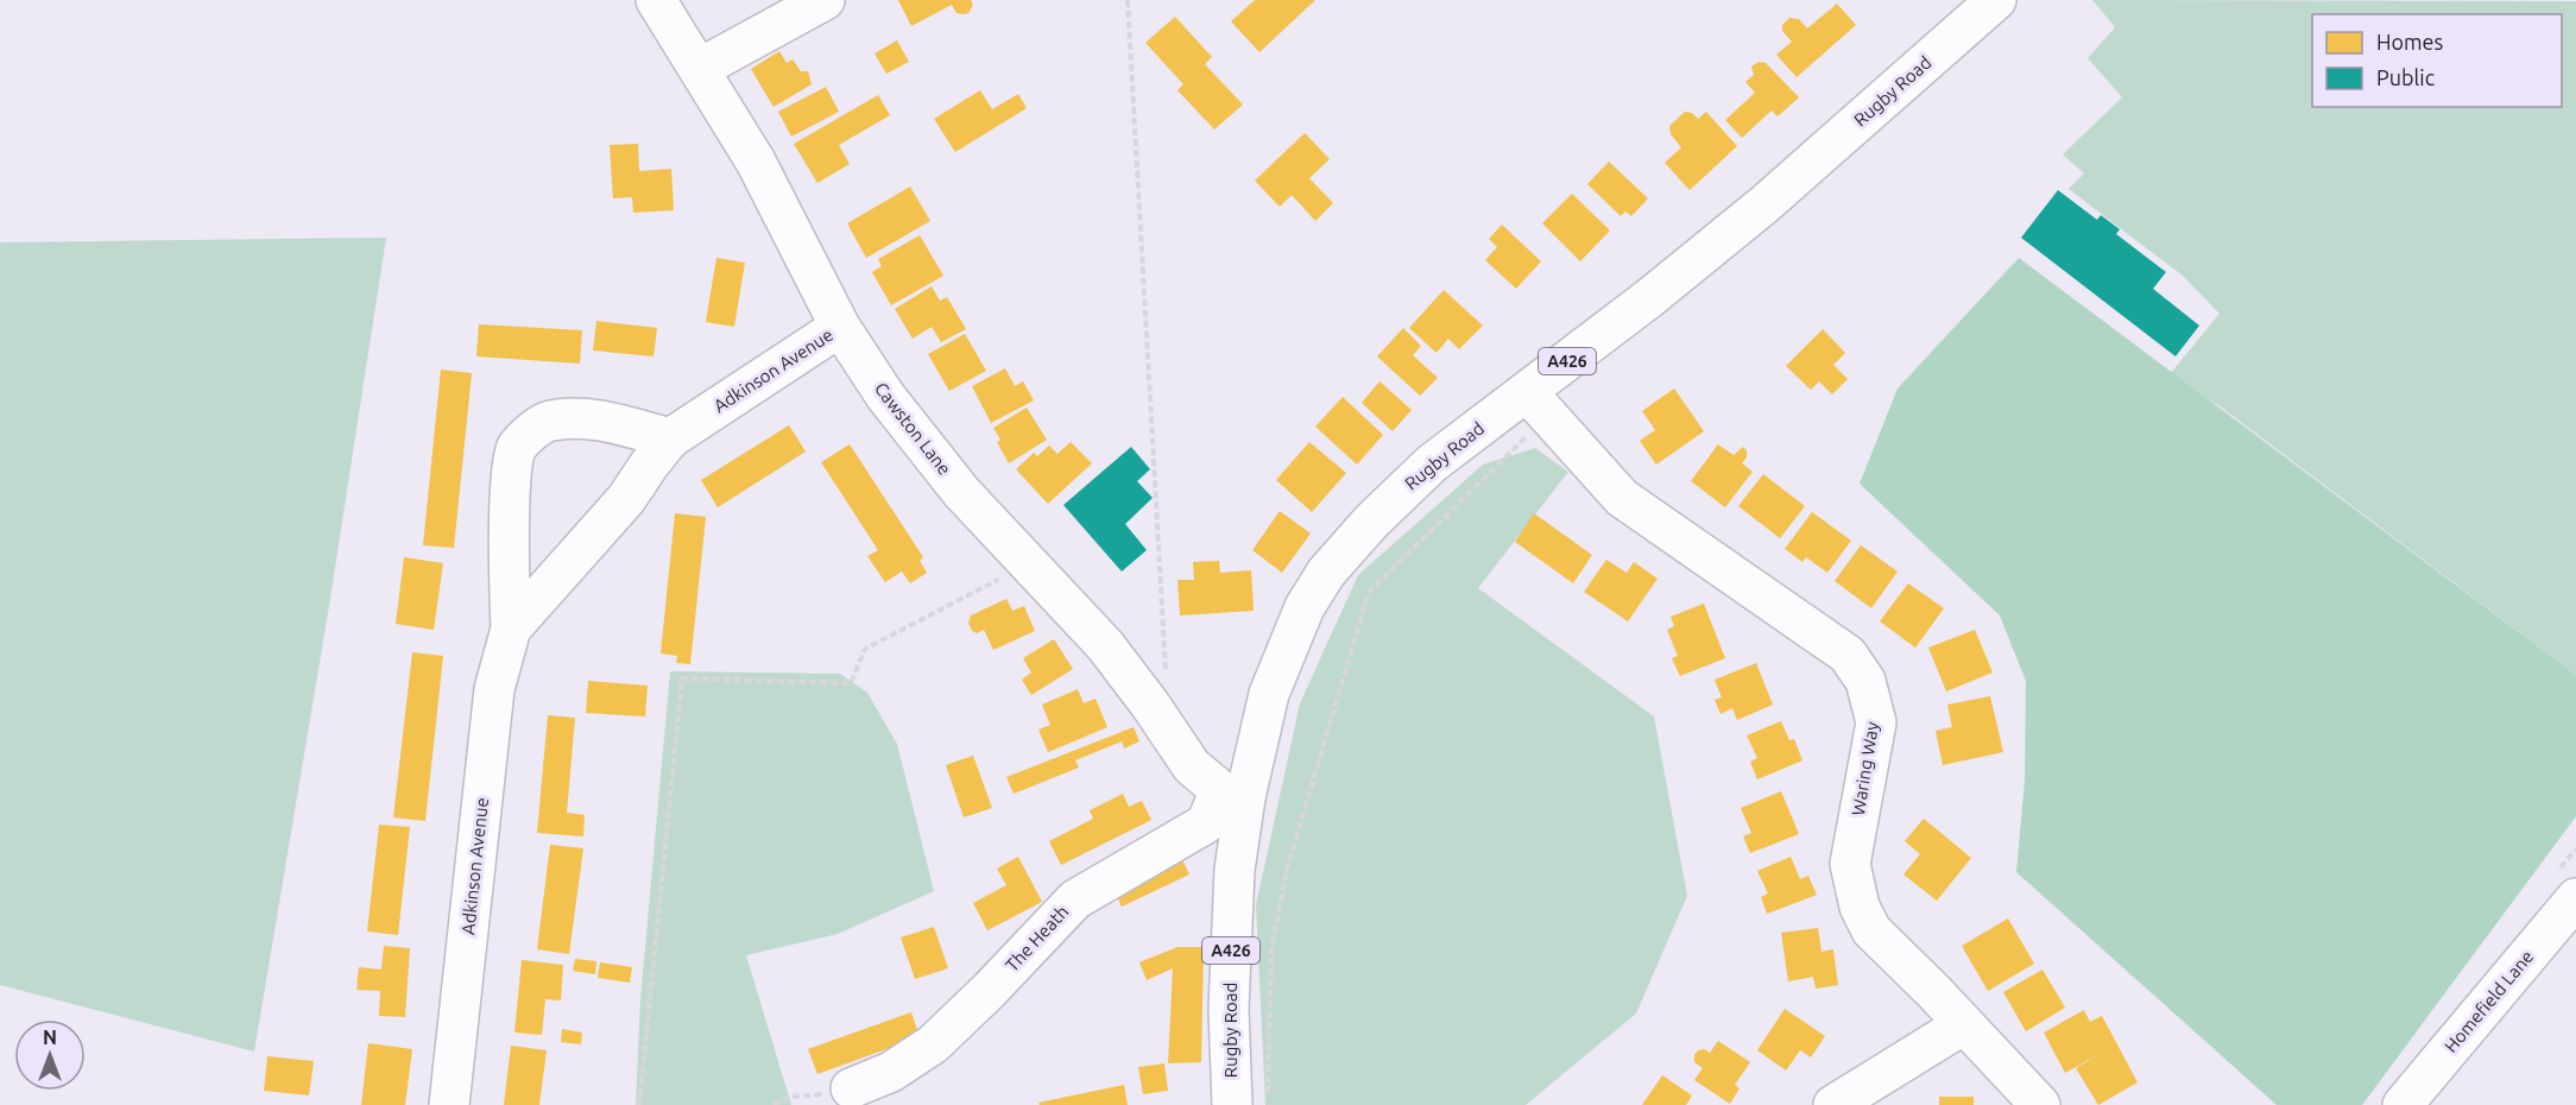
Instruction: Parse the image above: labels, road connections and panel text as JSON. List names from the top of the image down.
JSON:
{
  "streets": {
    "street": [
      "Rugby Road",
      "A426",
      "Adkinson Avenue",
      "Cawston Lane",
      "Waring Way",
      "The Heath",
      "Homefield Lane"
    ]
  },
  "crossings": [
    ["Rugby Road", "Cawston Lane"],
    ["Rugby Road", "Waring Way"],
    ["Rugby Road", "The Heath"],
    ["Adkinson Avenue", "Cawston Lane"],
    ["Cawston Lane", "The Heath"]
  ],
  "legend": ["Homes", "Public"],
  "north": "top"
}
